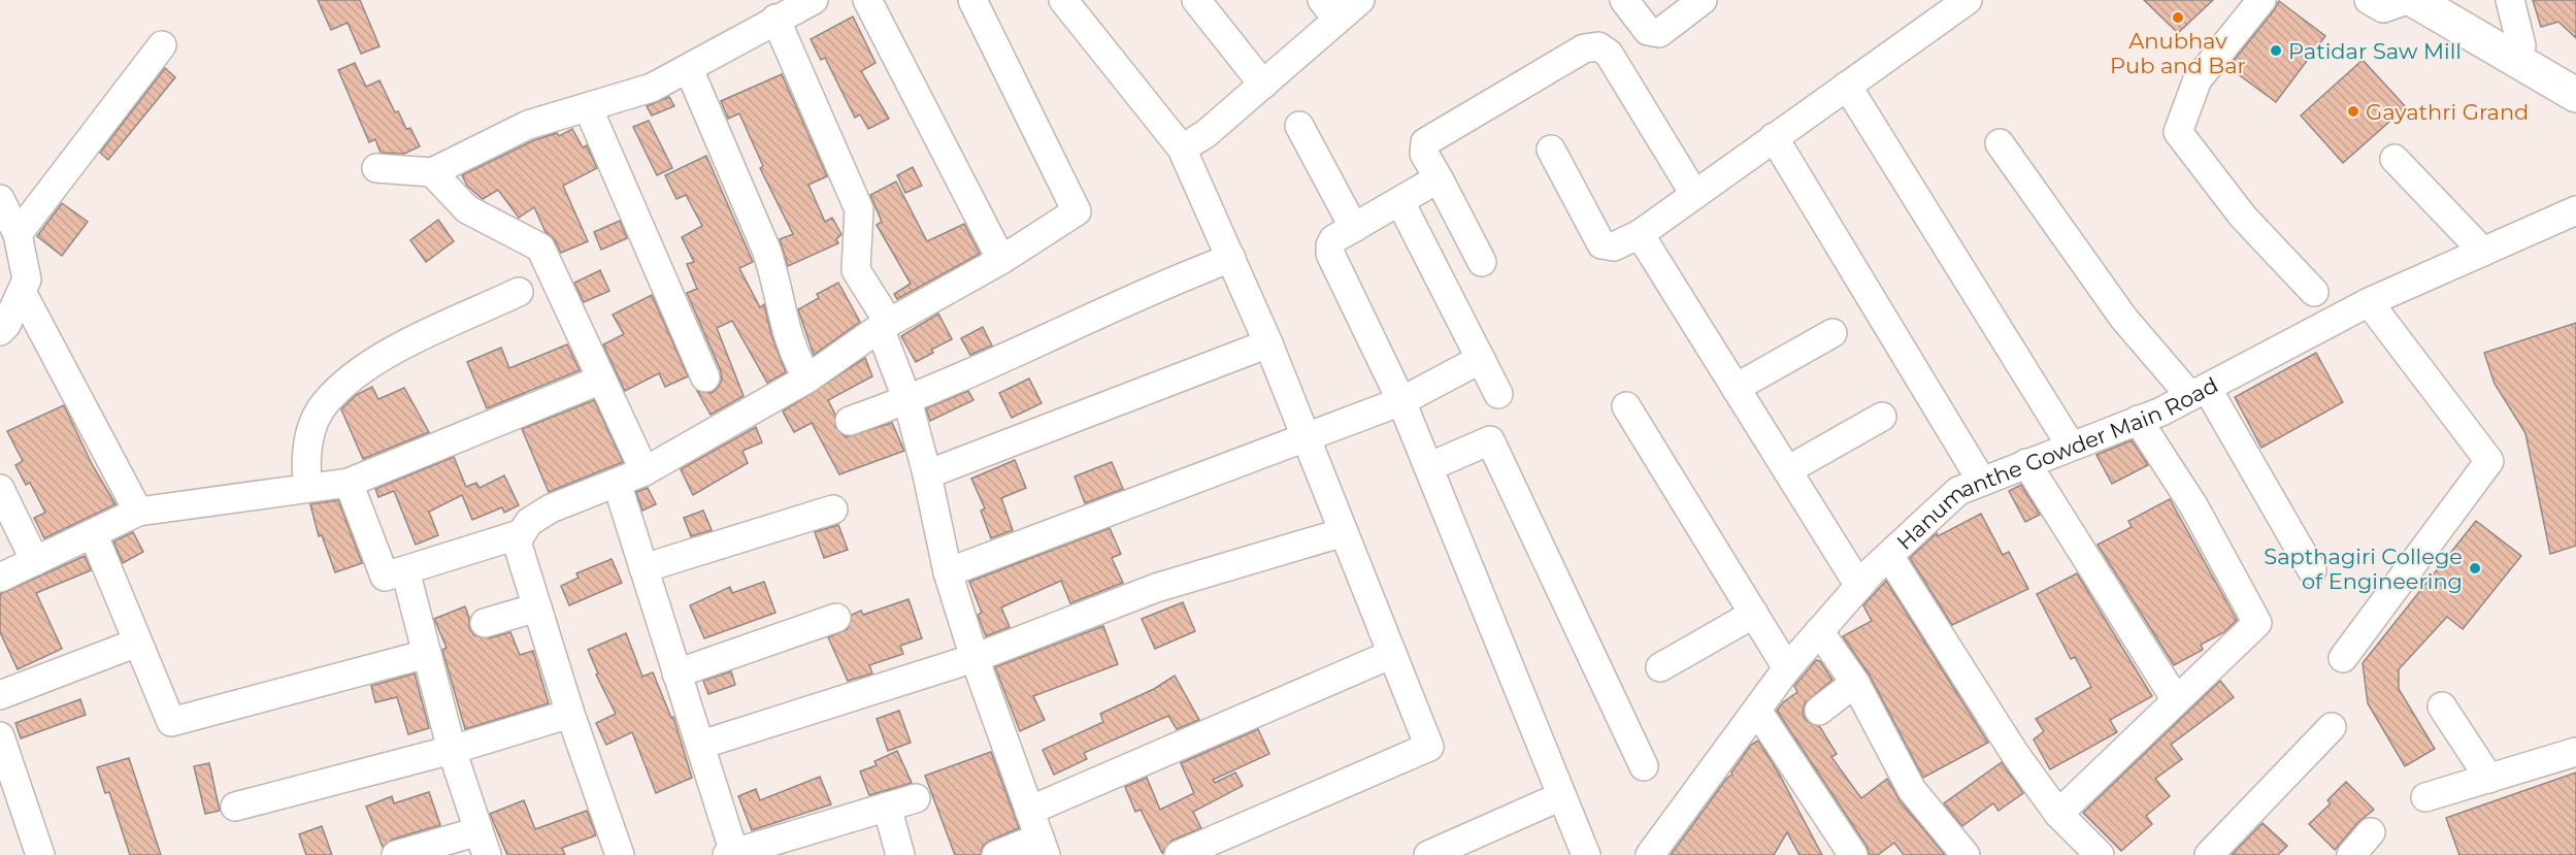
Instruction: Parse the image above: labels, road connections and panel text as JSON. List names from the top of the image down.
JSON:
{
  "streets": {
    "street": ["Hanumanthe Gowder Main Road"]
  },
  "places": [
    "Anubhav Pub and Bar",
    "Patidar Saw Mill",
    "Gayathri Grand",
    "Sapthagiri College of Engineering"
  ]
}
